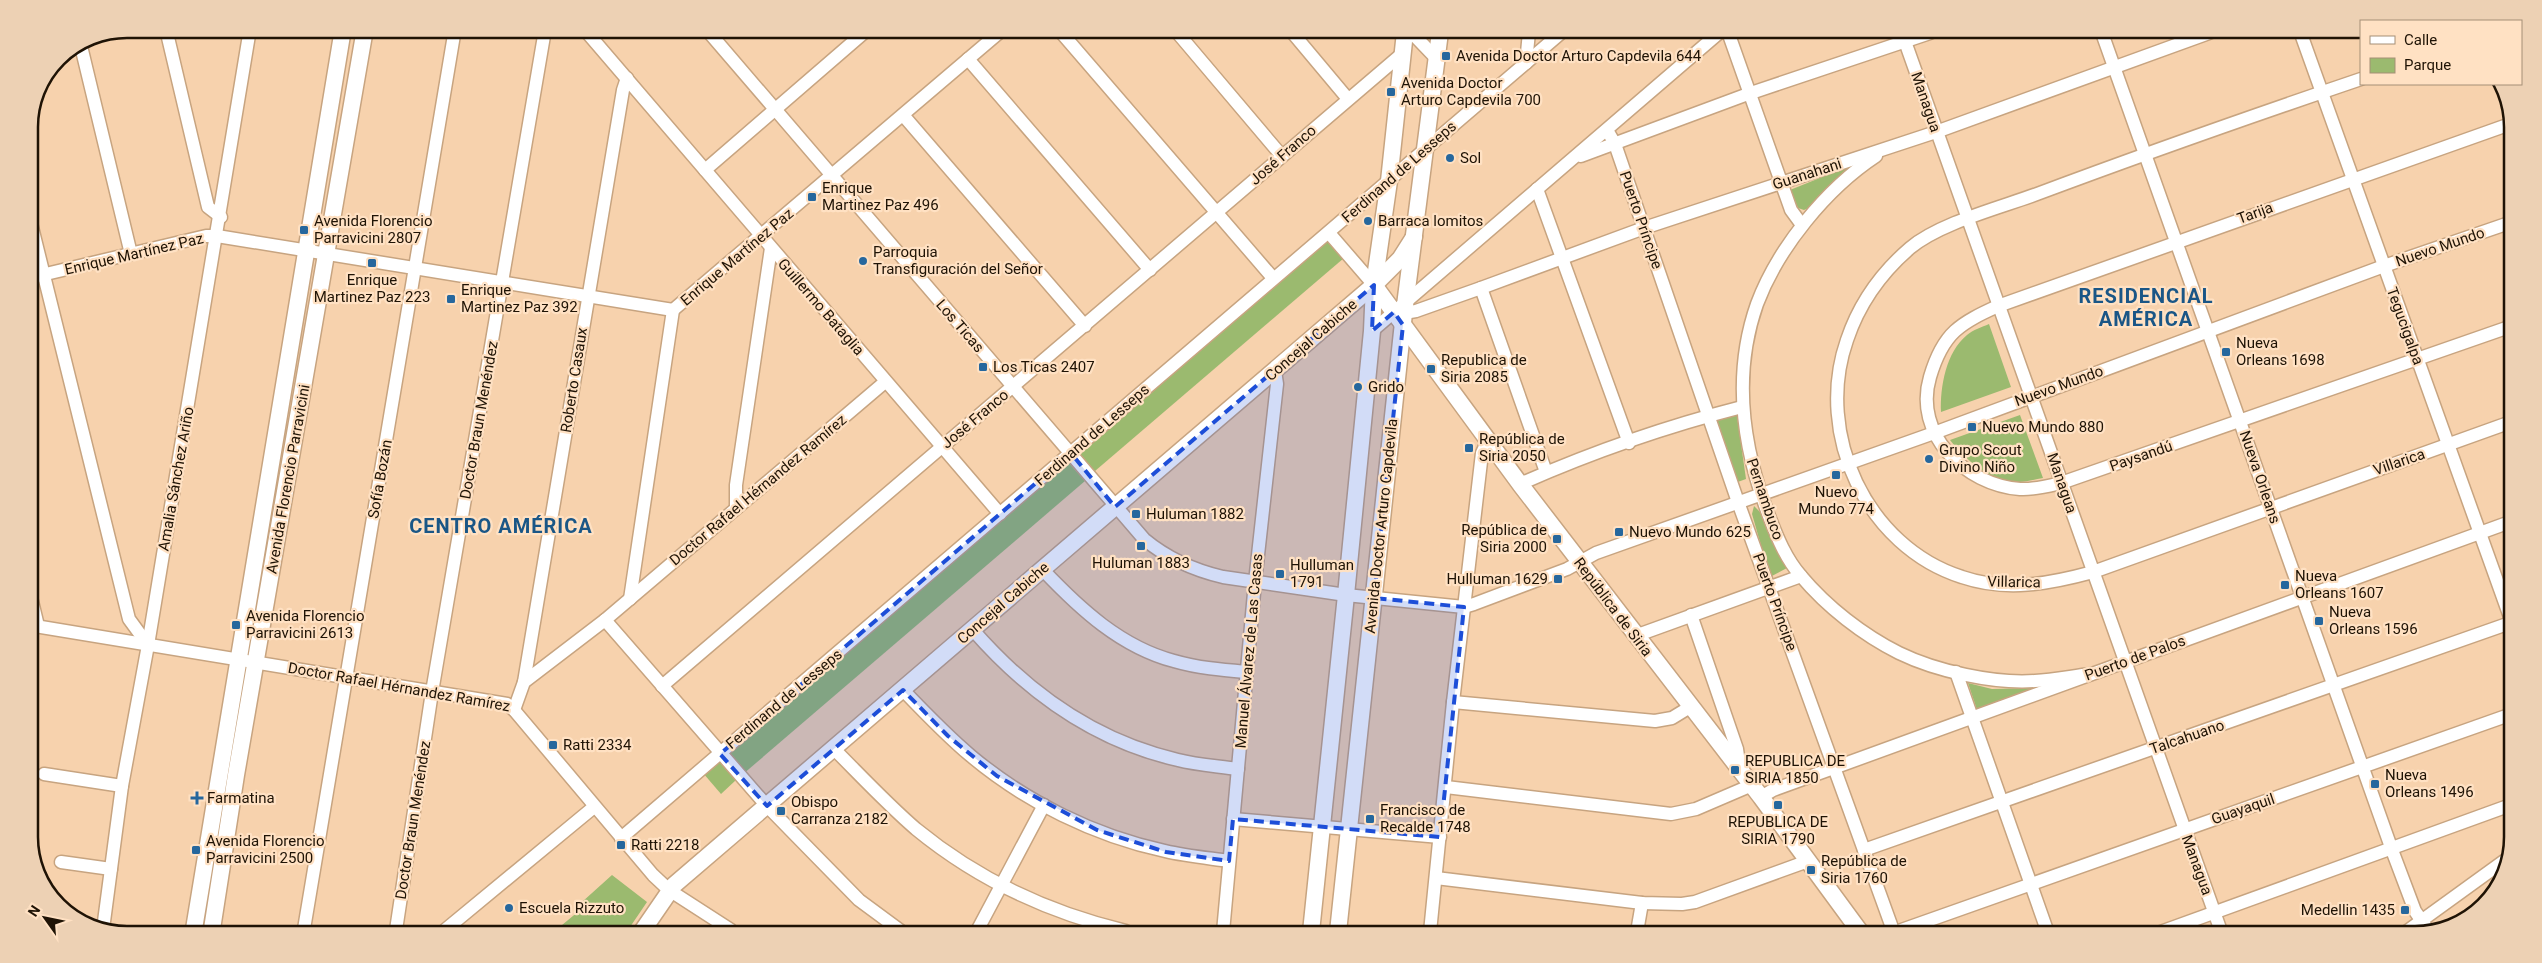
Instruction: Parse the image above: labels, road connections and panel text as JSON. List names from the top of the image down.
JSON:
{
  "streets": {
    "main road": [
      "Concejal Cabiche",
      "Avenida Florencio Parravicini",
      "Avenida Doctor Arturo Capdevila",
      "República de Siria"
    ],
    "street": [
      "Managua",
      "José Franco",
      "Ferdinand de Lesseps",
      "Guanahani",
      "Tarija",
      "Puerto Príncipe",
      "Nuevo Mundo",
      "Enrique Martínez Paz",
      "Guillermo Bataglia",
      "Los Ticas",
      "Tegucigalpa",
      "Roberto Casaux",
      "Doctor Braun Menéndez",
      "Paysandú",
      "Villarica",
      "Nueva Orleans",
      "Amalia Sánchez Ariño",
      "Sofía Bozán",
      "Doctor Rafael Hérnandez Ramírez",
      "Pernambuco",
      "Manuel Álvarez de Las Casas",
      "Puerto de Palos",
      "Talcahuano",
      "Guayaquil"
    ]
  },
  "crossings": [
    ["Managua", "Guanahani"],
    ["Managua", "Tarija"],
    ["Managua", "Nuevo Mundo"],
    ["Managua", "Paysandú"],
    ["Managua", "Villarica"],
    ["Managua", "Puerto de Palos"],
    ["Managua", "Talcahuano"],
    ["Managua", "Guayaquil"],
    ["José Franco", "Guillermo Bataglia"],
    ["José Franco", "Los Ticas"],
    ["José Franco", "Avenida Doctor Arturo Capdevila"],
    ["Ferdinand de Lesseps", "Guillermo Bataglia"],
    ["Ferdinand de Lesseps", "Los Ticas"],
    ["Ferdinand de Lesseps", "Avenida Doctor Arturo Capdevila"],
    ["Ferdinand de Lesseps", "República de Siria"],
    ["Guanahani", "Puerto Príncipe"],
    ["Guanahani", "Nueva Orleans"],
    ["Guanahani", "Pernambuco"],
    ["Guanahani", "Avenida Doctor Arturo Capdevila"],
    ["Guanahani", "República de Siria"],
    ["Tarija", "Tegucigalpa"],
    ["Tarija", "Paysandú"],
    ["Tarija", "Nueva Orleans"],
    ["Puerto Príncipe", "Nuevo Mundo"],
    ["Puerto Príncipe", "Puerto de Palos"],
    ["Puerto Príncipe", "Talcahuano"],
    ["Nuevo Mundo", "Los Ticas"],
    ["Nuevo Mundo", "Tegucigalpa"],
    ["Nuevo Mundo", "Paysandú"],
    ["Nuevo Mundo", "Villarica"],
    ["Nuevo Mundo", "Nueva Orleans"],
    ["Nuevo Mundo", "Pernambuco"],
    ["Nuevo Mundo", "República de Siria"],
    ["Enrique Martínez Paz", "Guillermo Bataglia"],
    ["Enrique Martínez Paz", "Los Ticas"],
    ["Enrique Martínez Paz", "Roberto Casaux"],
    ["Enrique Martínez Paz", "Doctor Braun Menéndez"],
    ["Enrique Martínez Paz", "Amalia Sánchez Ariño"],
    ["Enrique Martínez Paz", "Avenida Florencio Parravicini"],
    ["Enrique Martínez Paz", "Sofía Bozán"],
    ["Guillermo Bataglia", "Roberto Casaux"],
    ["Guillermo Bataglia", "Doctor Rafael Hérnandez Ramírez"],
    ["Los Ticas", "Concejal Cabiche"],
    ["Los Ticas", "Avenida Doctor Arturo Capdevila"],
    ["Los Ticas", "Manuel Álvarez de Las Casas"],
    ["Tegucigalpa", "Paysandú"],
    ["Tegucigalpa", "Villarica"],
    ["Tegucigalpa", "Puerto de Palos"],
    ["Concejal Cabiche", "Avenida Doctor Arturo Capdevila"],
    ["Concejal Cabiche", "República de Siria"],
    ["Concejal Cabiche", "Manuel Álvarez de Las Casas"],
    ["Roberto Casaux", "Doctor Rafael Hérnandez Ramírez"],
    ["Doctor Braun Menéndez", "Doctor Rafael Hérnandez Ramírez"],
    ["Paysandú", "Nueva Orleans"],
    ["Villarica", "Nueva Orleans"],
    ["Nueva Orleans", "Puerto de Palos"],
    ["Nueva Orleans", "Talcahuano"],
    ["Nueva Orleans", "Guayaquil"],
    ["Amalia Sánchez Ariño", "Doctor Rafael Hérnandez Ramírez"],
    ["Avenida Florencio Parravicini", "Doctor Rafael Hérnandez Ramírez"],
    ["Sofía Bozán", "Doctor Rafael Hérnandez Ramírez"],
    ["Pernambuco", "Puerto de Palos"],
    ["Avenida Doctor Arturo Capdevila", "República de Siria"],
    ["República de Siria", "Puerto de Palos"]
  ],
  "districts": ["RESIDENCIAL AMÉRICA", "CENTRO AMÉRICA"],
  "places": {
    "transit": [
      "Avenida Doctor Arturo Capdevila 644",
      "Avenida Doctor Arturo Capdevila 700",
      "Enrique Martinez Paz 496",
      "Avenida Florencio Parravicini 2807",
      "Enrique Martinez Paz 223",
      "Enrique Martinez Paz 392",
      "Nueva Orleans 1698",
      "Los Ticas 2407",
      "Republica de Siria 2085",
      "Nuevo Mundo 880",
      "República de Siria 2050",
      "Nuevo Mundo 774",
      "Huluman 1882",
      "Nuevo Mundo 625",
      "República de Siria 2000",
      "Huluman 1883",
      "Hulluman 1791",
      "Hulluman 1629",
      "Nueva Orleans 1607",
      "Nueva Orleans 1596",
      "Avenida Florencio Parravicini 2613",
      "Ratti 2334",
      "REPUBLICA DE SIRIA 1850",
      "Nueva Orleans 1496",
      "REPUBLICA DE SIRIA 1790",
      "Obispo Carranza 2182",
      "Francisco de Recalde 1748",
      "Ratti 2218",
      "Avenida Florencio Parravicini 2500",
      "República de Siria 1760",
      "Medellin 1435"
    ],
    "other": [
      "Sol",
      "Barraca lomitos",
      "Parroquia Transfiguración del Señor",
      "Grido",
      "Grupo Scout Divino Niño",
      "Escuela Rizzuto"
    ],
    "health": ["Farmatina"]
  },
  "legend": ["Calle", "Parque"],
  "north": "top left"
}
